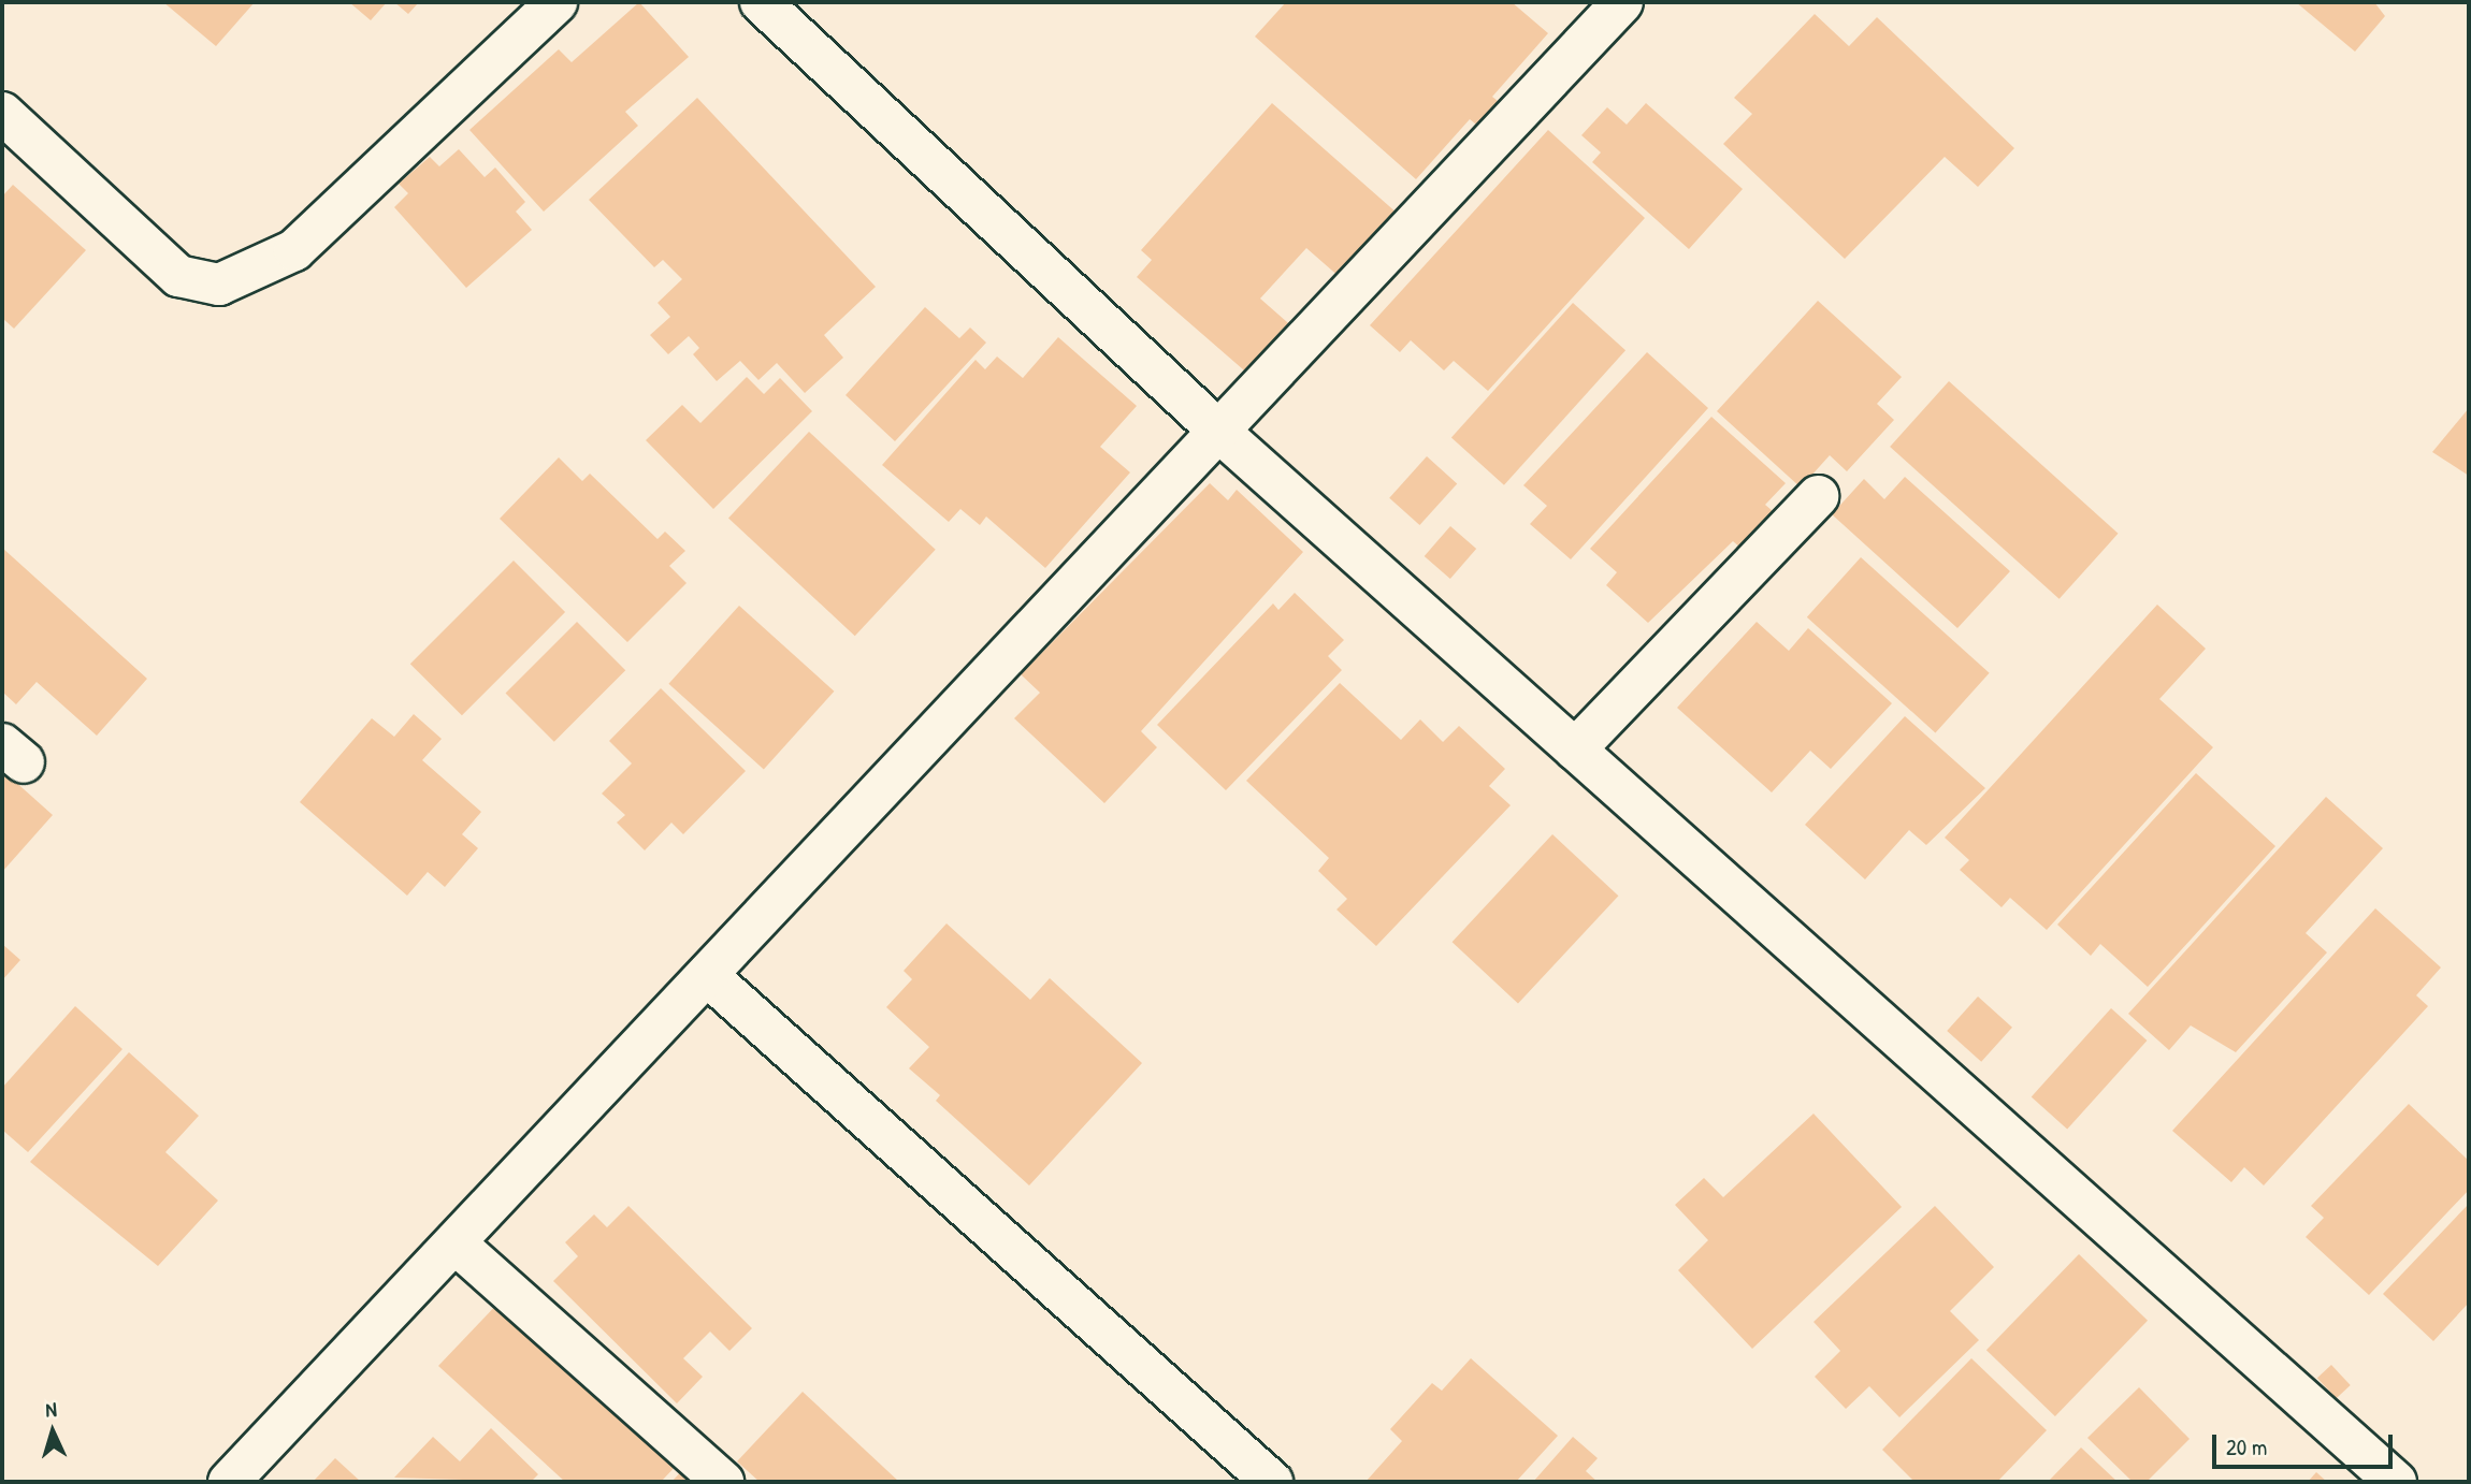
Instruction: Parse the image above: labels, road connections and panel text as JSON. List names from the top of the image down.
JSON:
{
  "scale_bar": "20 m",
  "north": "top"
}
